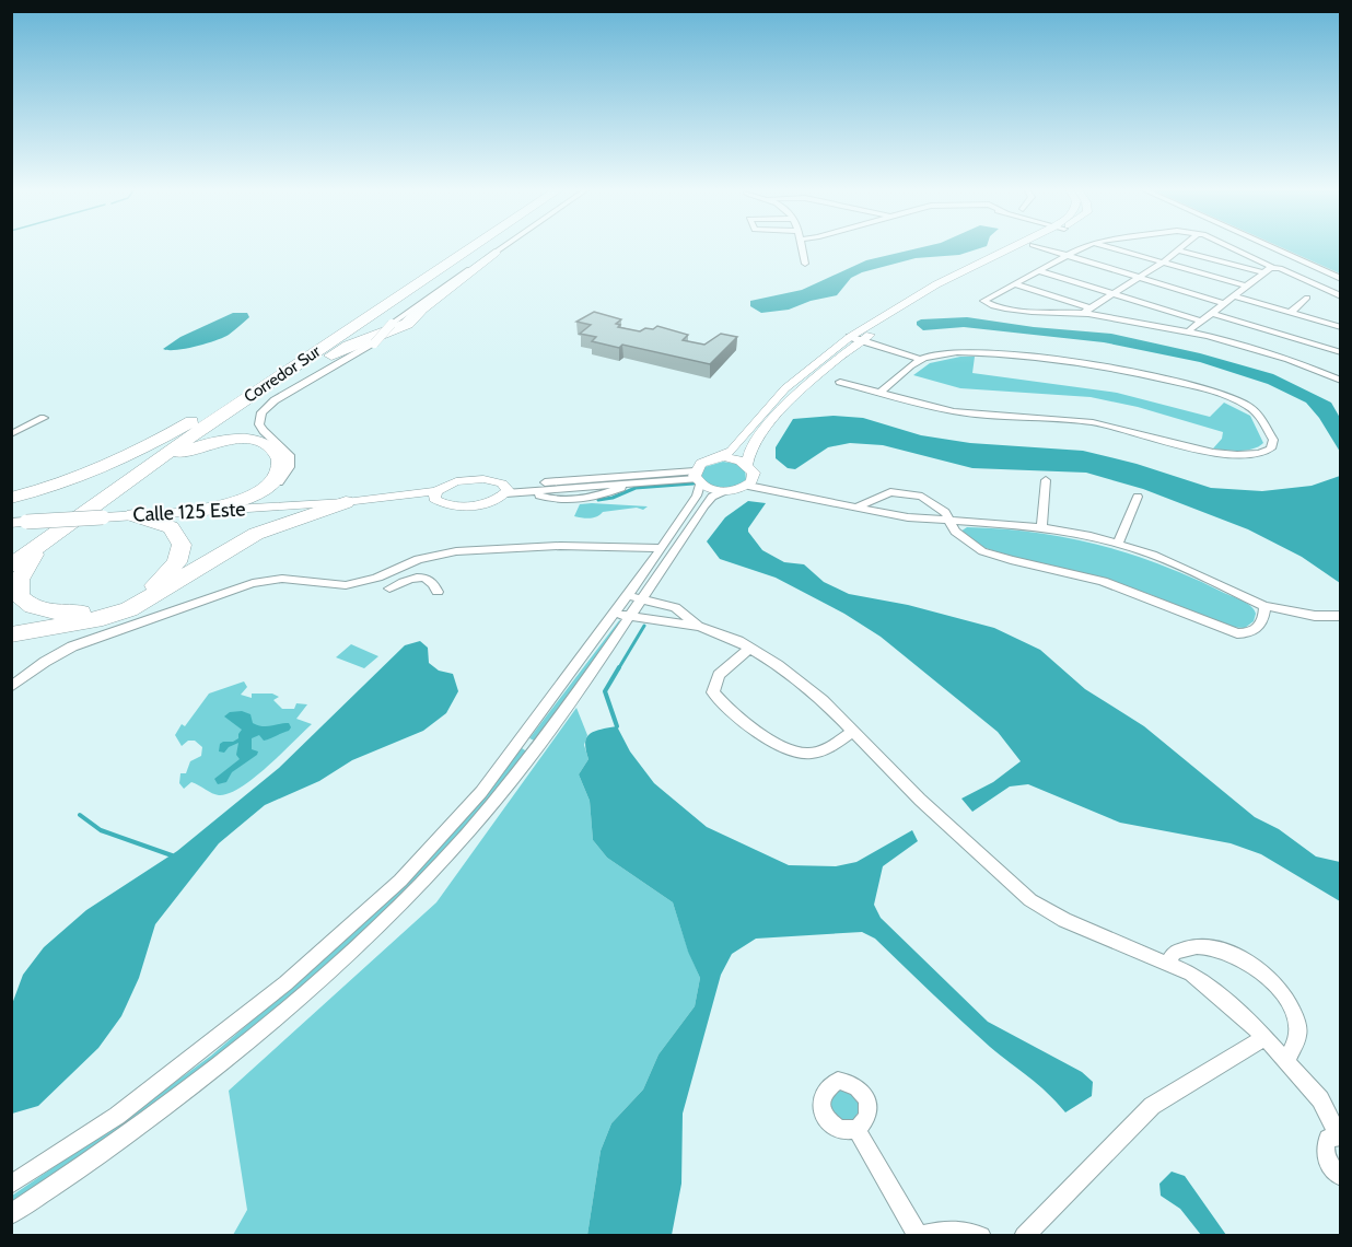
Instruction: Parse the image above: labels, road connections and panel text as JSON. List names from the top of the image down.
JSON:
{
  "streets": {
    "highway": ["Corredor Sur"],
    "street": ["Calle 125 Este"]
  }
}
